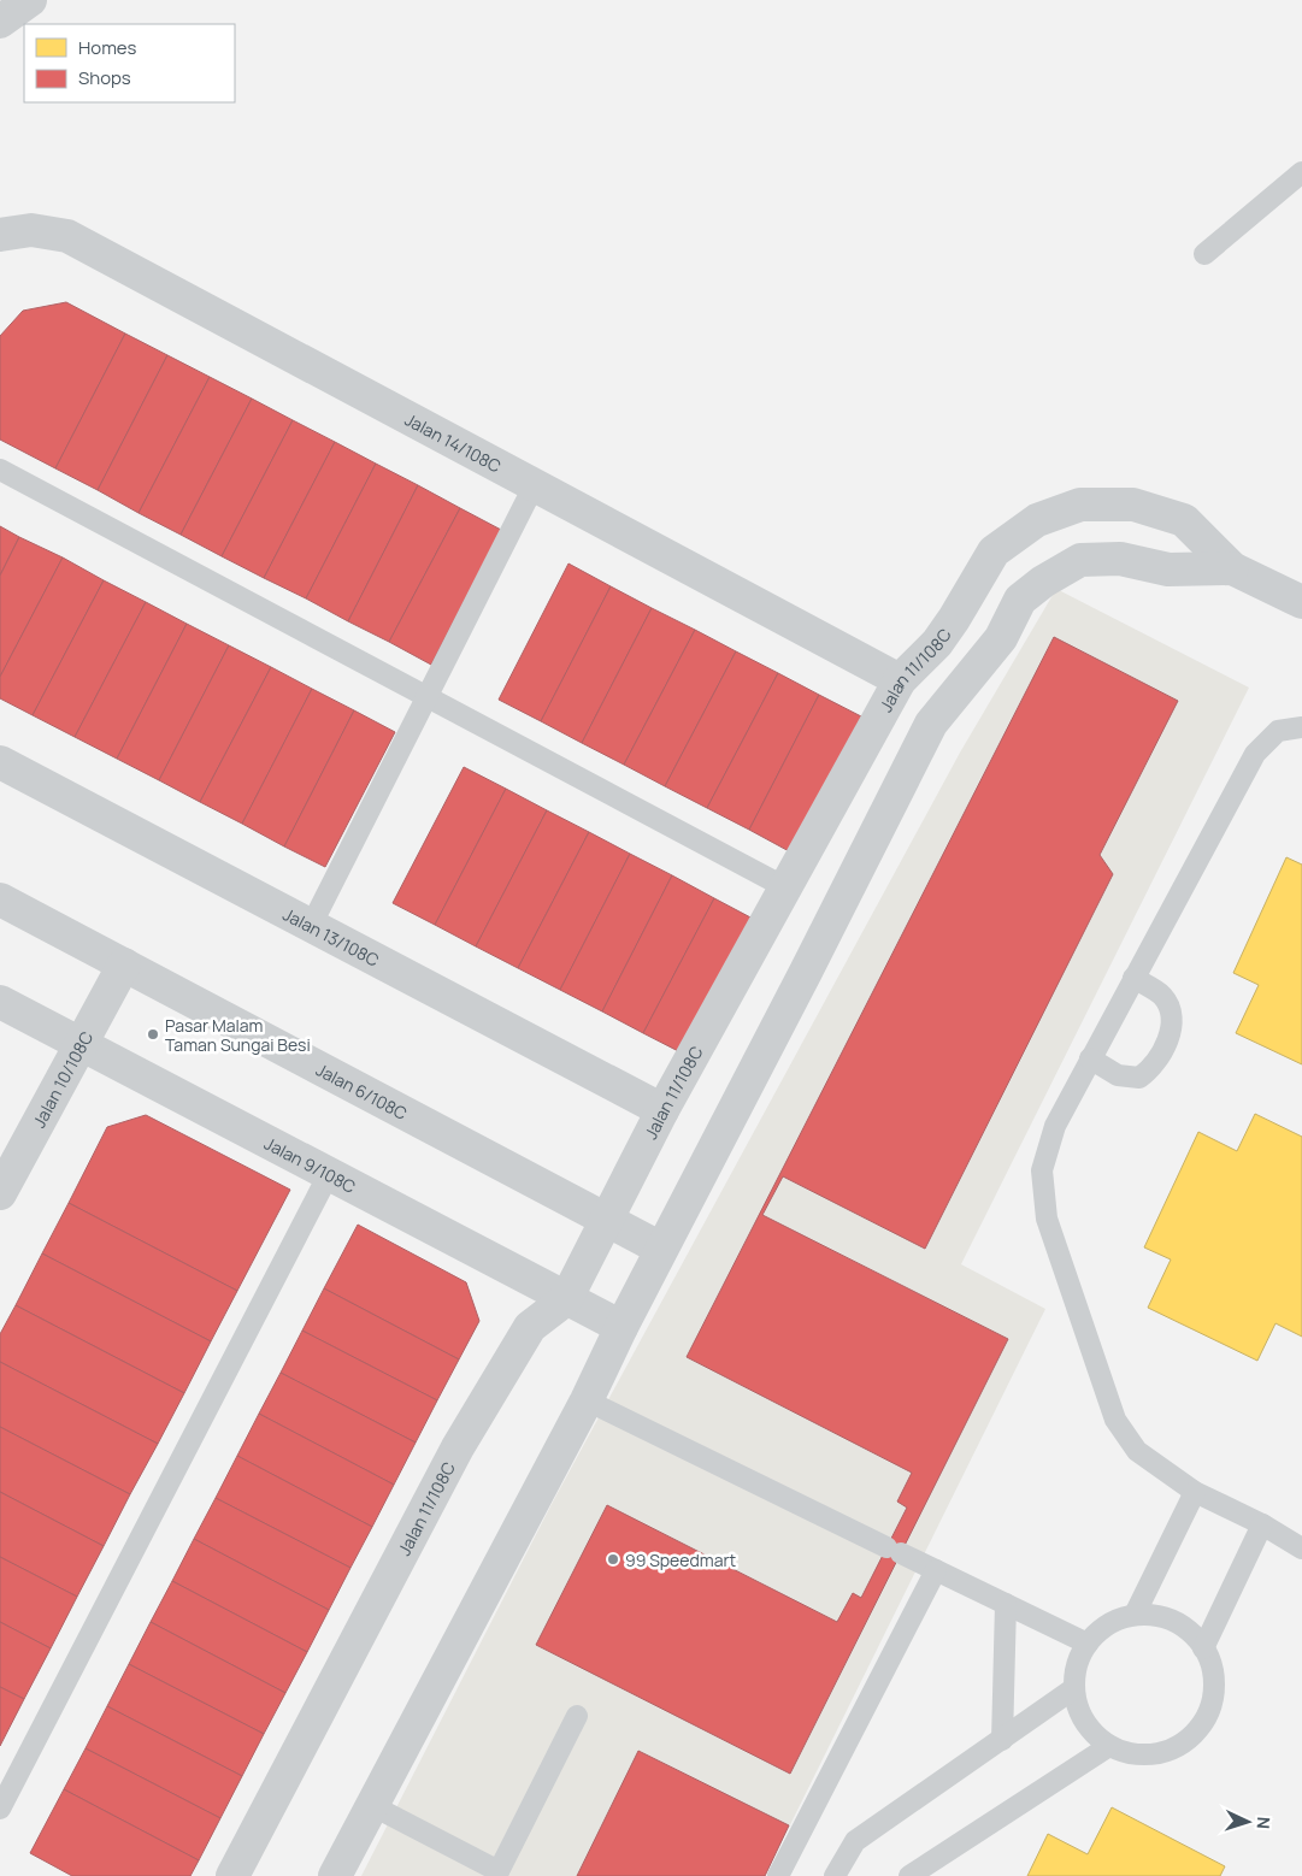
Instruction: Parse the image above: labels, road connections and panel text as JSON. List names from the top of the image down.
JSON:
{
  "streets": {
    "street": [
      "Jalan 14/108C",
      "Jalan 11/108C",
      "Jalan 13/108C",
      "Jalan 10/108C",
      "Jalan 6/108C",
      "Jalan 9/108C"
    ]
  },
  "crossings": [
    ["Jalan 14/108C", "Jalan 11/108C"],
    ["Jalan 11/108C", "Jalan 13/108C"],
    ["Jalan 11/108C", "Jalan 6/108C"],
    ["Jalan 11/108C", "Jalan 9/108C"],
    ["Jalan 10/108C", "Jalan 6/108C"],
    ["Jalan 10/108C", "Jalan 9/108C"]
  ],
  "places": ["Pasar Malam Taman Sungai Besi", "99 Speedmart"],
  "legend": ["Homes", "Shops"],
  "north": "right"
}
